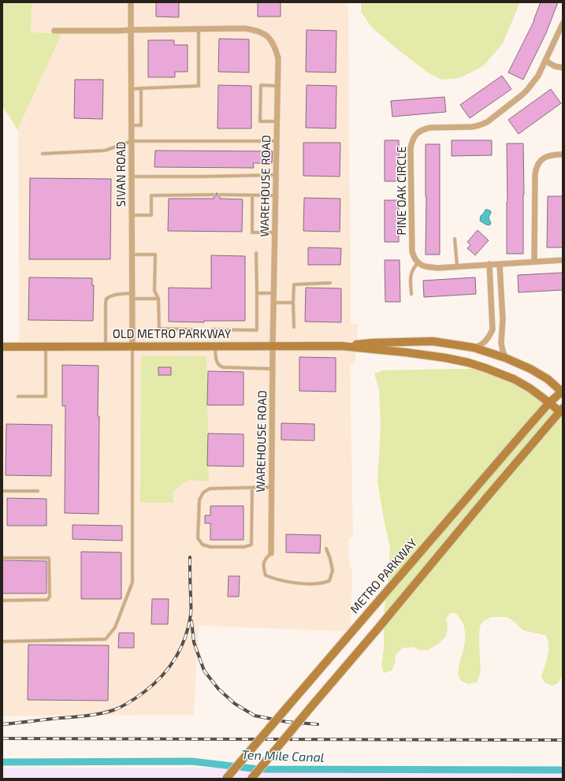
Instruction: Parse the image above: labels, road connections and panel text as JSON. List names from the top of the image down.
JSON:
{
  "streets": {
    "main road": ["OLD METRO PARKWAY", "METRO PARKWAY"],
    "street": ["SIVAN ROAD", "WAREHOUSE ROAD", "PINE OAK CIRCLE"]
  },
  "crossings": [
    ["SIVAN ROAD", "WAREHOUSE ROAD"],
    ["SIVAN ROAD", "OLD METRO PARKWAY"],
    ["WAREHOUSE ROAD", "OLD METRO PARKWAY"],
    ["OLD METRO PARKWAY", "METRO PARKWAY"]
  ],
  "water": ["Ten Mile Canal"]
}
